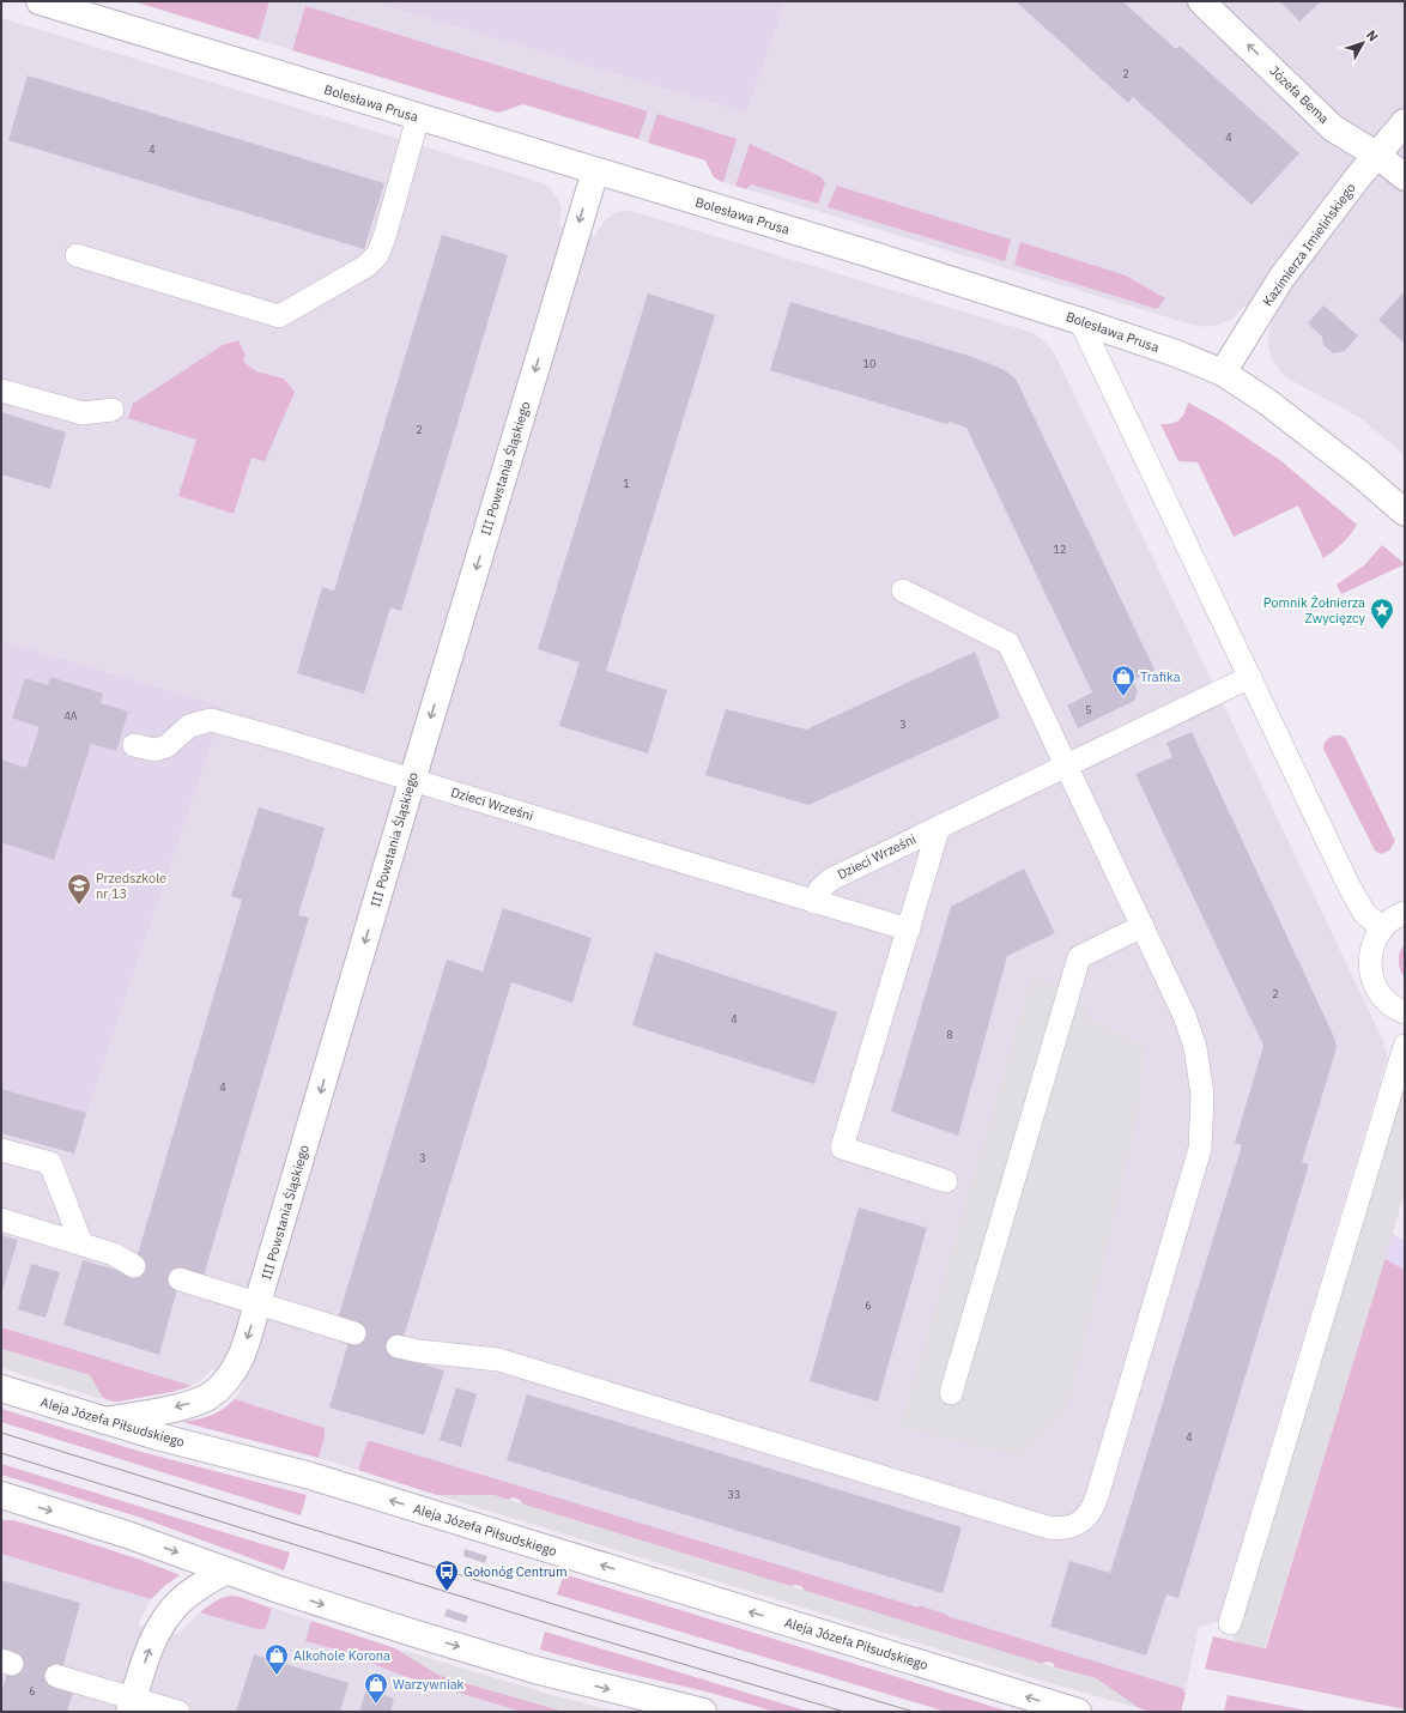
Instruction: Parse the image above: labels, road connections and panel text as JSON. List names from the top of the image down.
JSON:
{
  "streets": {
    "street": [
      "Józefa Bema",
      "Bolesława Prusa",
      "Kazimierza Imielińskiego",
      "III Powstania Śląskiego",
      "Aleja Józefa Piłsudskiego"
    ],
    "lane": ["Dzieci Wrześni"]
  },
  "crossings": [
    ["Józefa Bema", "Kazimierza Imielińskiego"],
    ["Bolesława Prusa", "Kazimierza Imielińskiego"],
    ["Bolesława Prusa", "III Powstania Śląskiego"],
    ["III Powstania Śląskiego", "Dzieci Wrześni"],
    ["III Powstania Śląskiego", "Aleja Józefa Piłsudskiego"]
  ],
  "one_way": ["Józefa Bema", "III Powstania Śląskiego"],
  "places": {
    "place": ["Pomnik Żołnierza Zwycięzcy"],
    "shop": ["Trafika", "Alkohole Korona", "Warzywniak"],
    "school or university": ["Przedszkole nr 13"],
    "bus stop": ["Gołonóg Centrum"]
  },
  "house_numbers": [
    "2",
    "4",
    "4",
    "10",
    "2",
    "1",
    "12",
    "5",
    "4A",
    "3",
    "2",
    "4",
    "8",
    "4",
    "3",
    "6",
    "4",
    "33",
    "6"
  ],
  "north": "top right"
}
